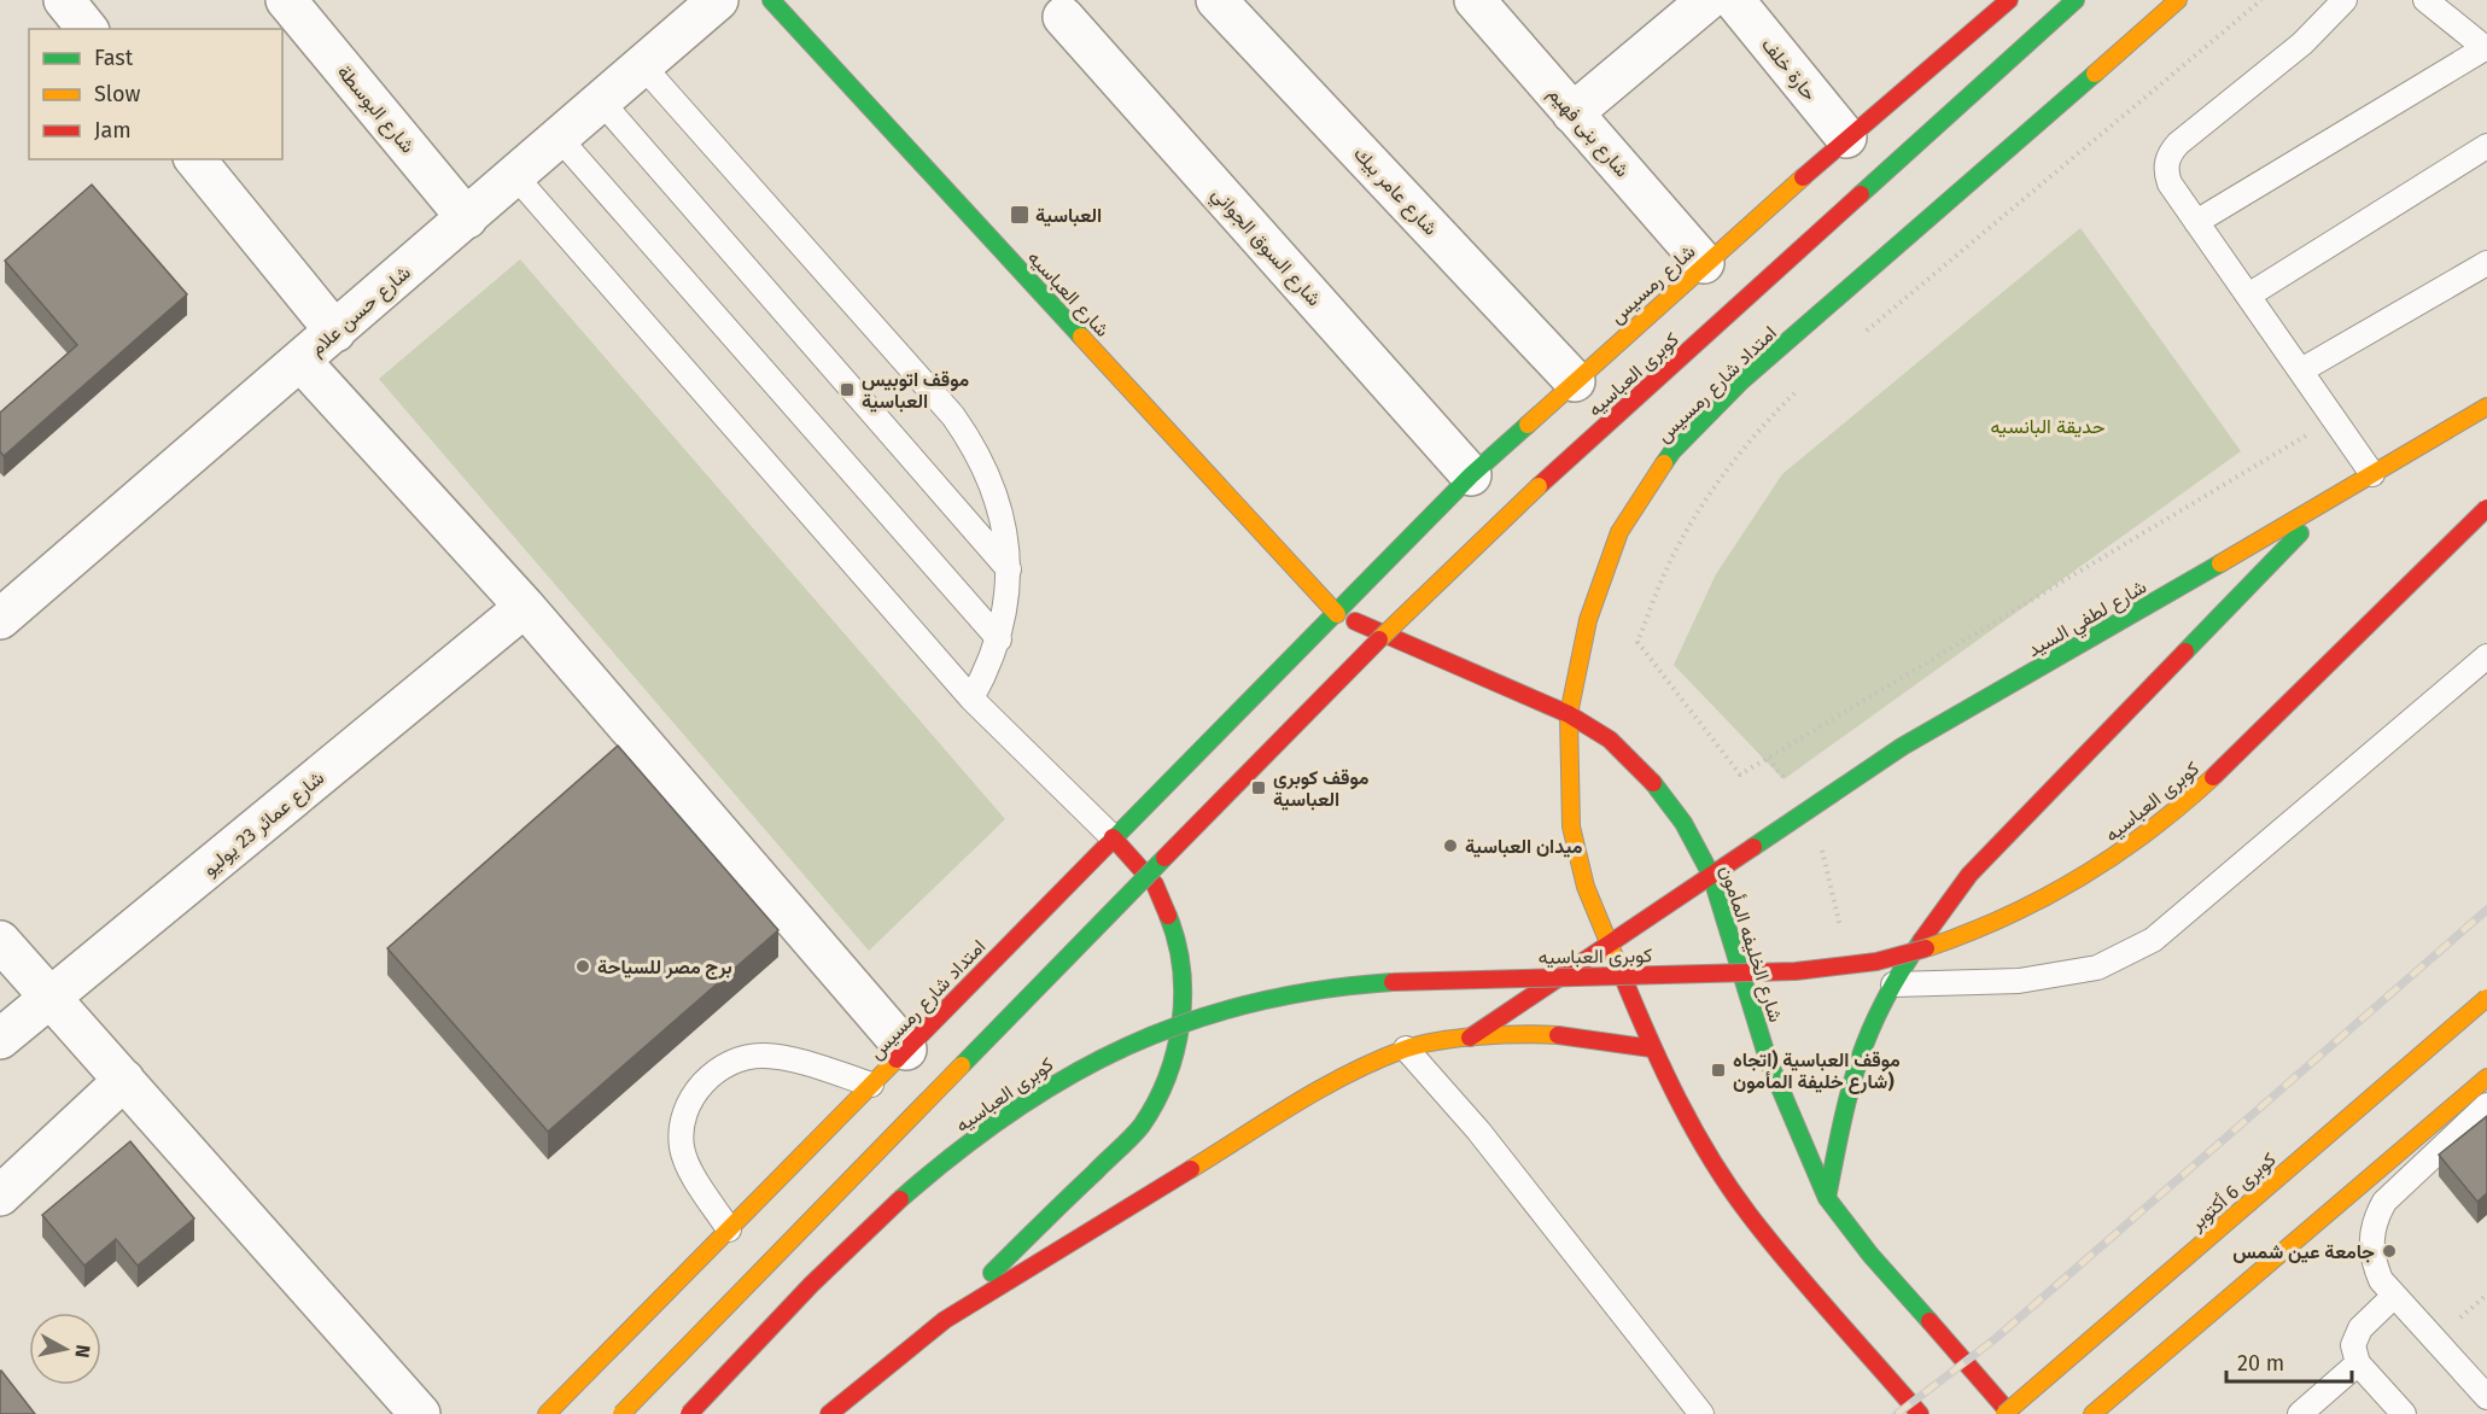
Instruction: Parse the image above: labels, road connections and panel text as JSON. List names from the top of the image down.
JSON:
{
  "streets": {
    "main road": [
      "شارع رمسيس",
      "شارع العباسيه",
      "كوبرى العباسيه",
      "امتداد شارع رمسيس",
      "شارع لطفي السيد",
      "شارع الخليفه المأمون",
      "كوبرى 6 أكتوبر"
    ],
    "street": [
      "حارة خلف",
      "شارع البوسطة",
      "شارع بنى فهيم",
      "شارع عامر بيك",
      "شارع السوق الجواني",
      "شارع حسن علام",
      "شارع عمائر 23 يوليو"
    ]
  },
  "crossings": [
    ["حارة خلف", "شارع رمسيس"],
    ["شارع البوسطة", "شارع حسن علام"],
    ["شارع بنى فهيم", "شارع رمسيس"],
    ["شارع عامر بيك", "شارع رمسيس"],
    ["شارع السوق الجواني", "شارع رمسيس"],
    ["شارع رمسيس", "شارع العباسيه"],
    ["شارع رمسيس", "امتداد شارع رمسيس"],
    ["شارع رمسيس", "شارع الخليفه المأمون"],
    ["شارع العباسيه", "امتداد شارع رمسيس"],
    ["شارع العباسيه", "شارع الخليفه المأمون"],
    ["امتداد شارع رمسيس", "شارع الخليفه المأمون"],
    ["شارع لطفي السيد", "شارع الخليفه المأمون"]
  ],
  "parks": ["حديقة البانسيه"],
  "places": {
    "transit": [
      "العباسية",
      "موقف اتوبيس العباسية",
      "موقف كوبري العباسية",
      "موقف العباسية (اتجاه شارع خليفة المأمون)"
    ],
    "other": ["ميدان العباسية", "برج مصر للسياحة", "جامعة عين شمس"]
  },
  "legend": ["Fast", "Slow", "Jam"],
  "scale_bar": "20 m",
  "north": "right"
}
